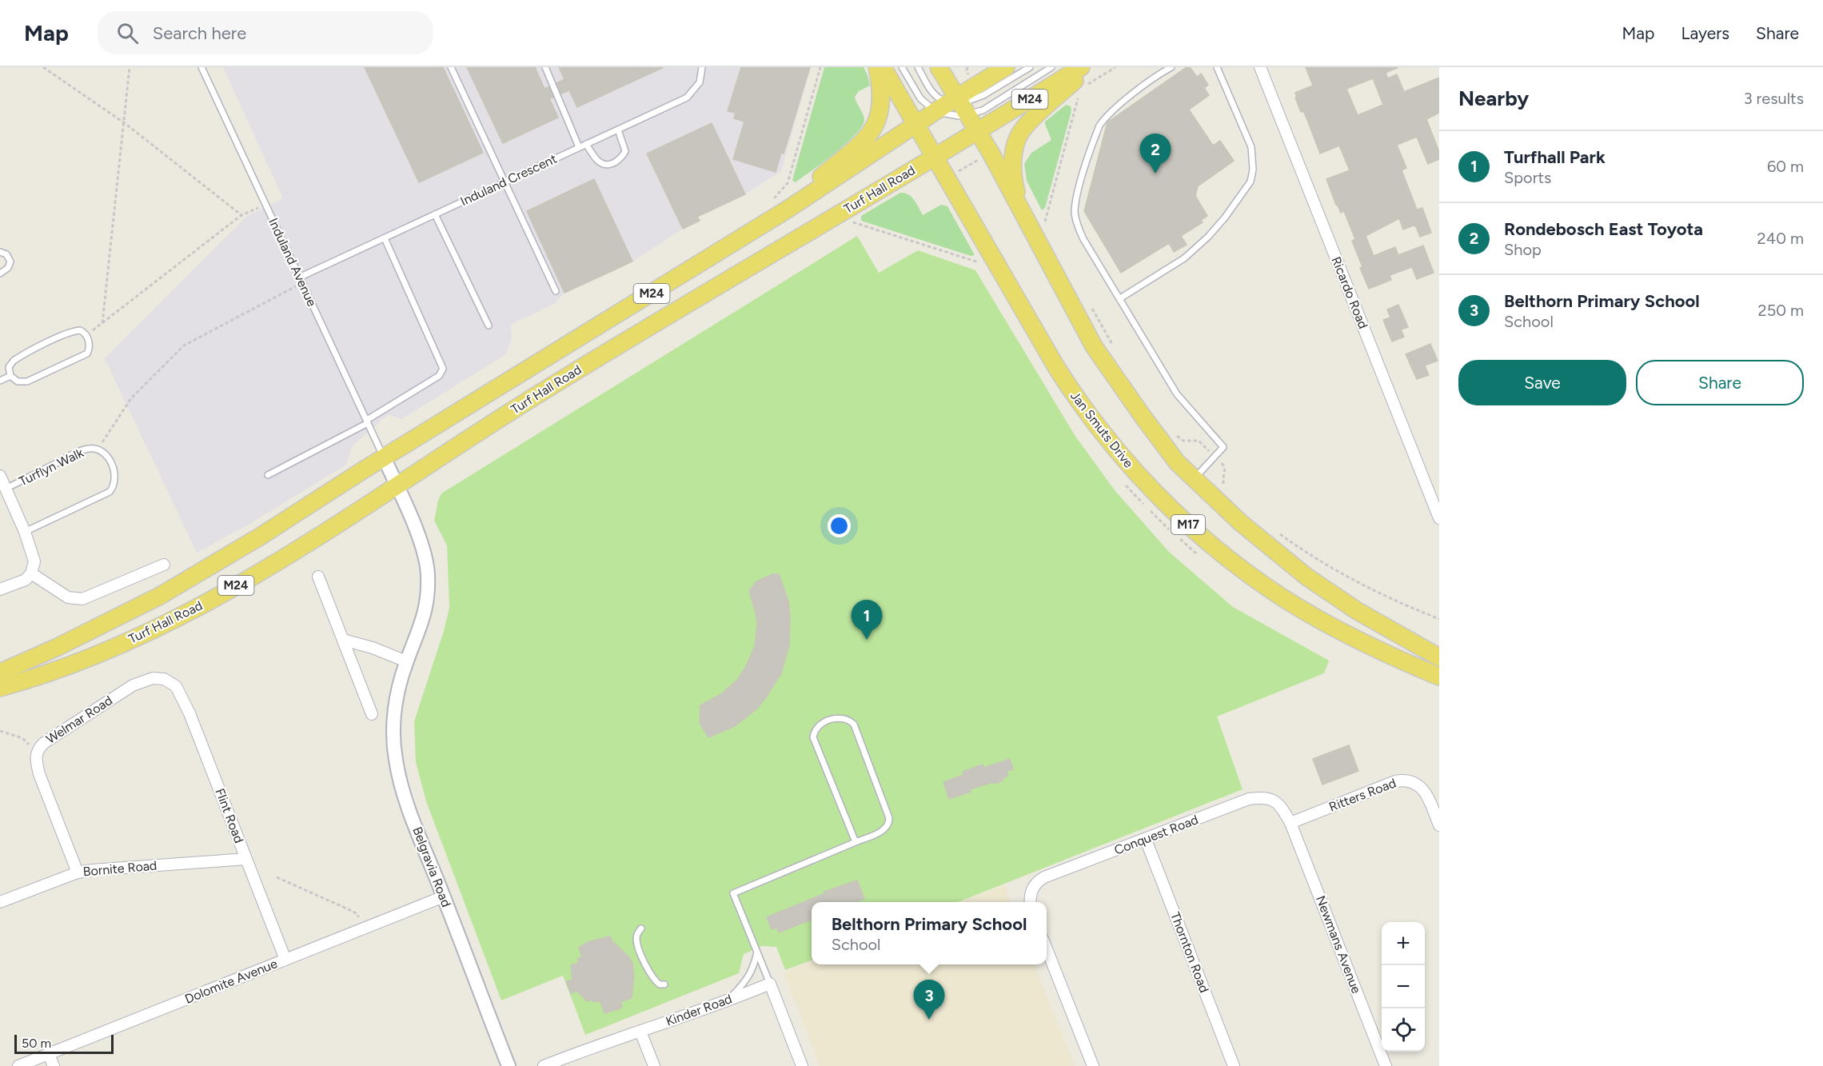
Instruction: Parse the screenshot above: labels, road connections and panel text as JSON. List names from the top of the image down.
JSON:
{
  "streets": {
    "main road": [
      "M24",
      "Turf Hall Road",
      "Jan Smuts Drive",
      "M17"
    ],
    "street": [
      "Ricardo Road",
      "Turflyn Walk",
      "Welmar Road",
      "Ritters Road",
      "Flint Road",
      "Conquest Road",
      "Belgravia Road",
      "Bornite Road",
      "Newmans Avenue",
      "Thornton Road",
      "Dolomite Avenue",
      "Kinder Road"
    ],
    "lane": ["Induland Crescent", "Induland Avenue"]
  },
  "crossings": [
    ["Induland Crescent", "Induland Avenue"],
    ["Turf Hall Road", "Induland Avenue"],
    ["Turf Hall Road", "Jan Smuts Drive"],
    ["Turf Hall Road", "M17"],
    ["Turf Hall Road", "Belgravia Road"],
    ["Induland Avenue", "Belgravia Road"],
    ["Welmar Road", "Flint Road"],
    ["Welmar Road", "Bornite Road"],
    ["Ritters Road", "Conquest Road"],
    ["Ritters Road", "Newmans Avenue"],
    ["Flint Road", "Bornite Road"],
    ["Flint Road", "Dolomite Avenue"],
    ["Conquest Road", "Newmans Avenue"],
    ["Conquest Road", "Thornton Road"],
    ["Belgravia Road", "Dolomite Avenue"]
  ],
  "scale_bar": "50 m",
  "page": {
    "header": "Map",
    "search": "Search here",
    "nav": ["Map", "Layers", "Share"],
    "heading": ["Nearby", "3 results"],
    "list": [
      {
        "mark": "1",
        "name": "Turfhall Park",
        "note": "Sports",
        "value": "60 m"
      },
      {
        "mark": "2",
        "name": "Rondebosch East Toyota",
        "note": "Shop",
        "value": "240 m"
      },
      {
        "mark": "3",
        "name": "Belthorn Primary School",
        "note": "School",
        "value": "250 m"
      }
    ],
    "pins": ["2", "1", "3"],
    "buttons": ["Save", "Share"],
    "popup": ["Belthorn Primary School", "School"],
    "map_buttons": ["+", "−"],
    "scale": "50 m"
  }
}
